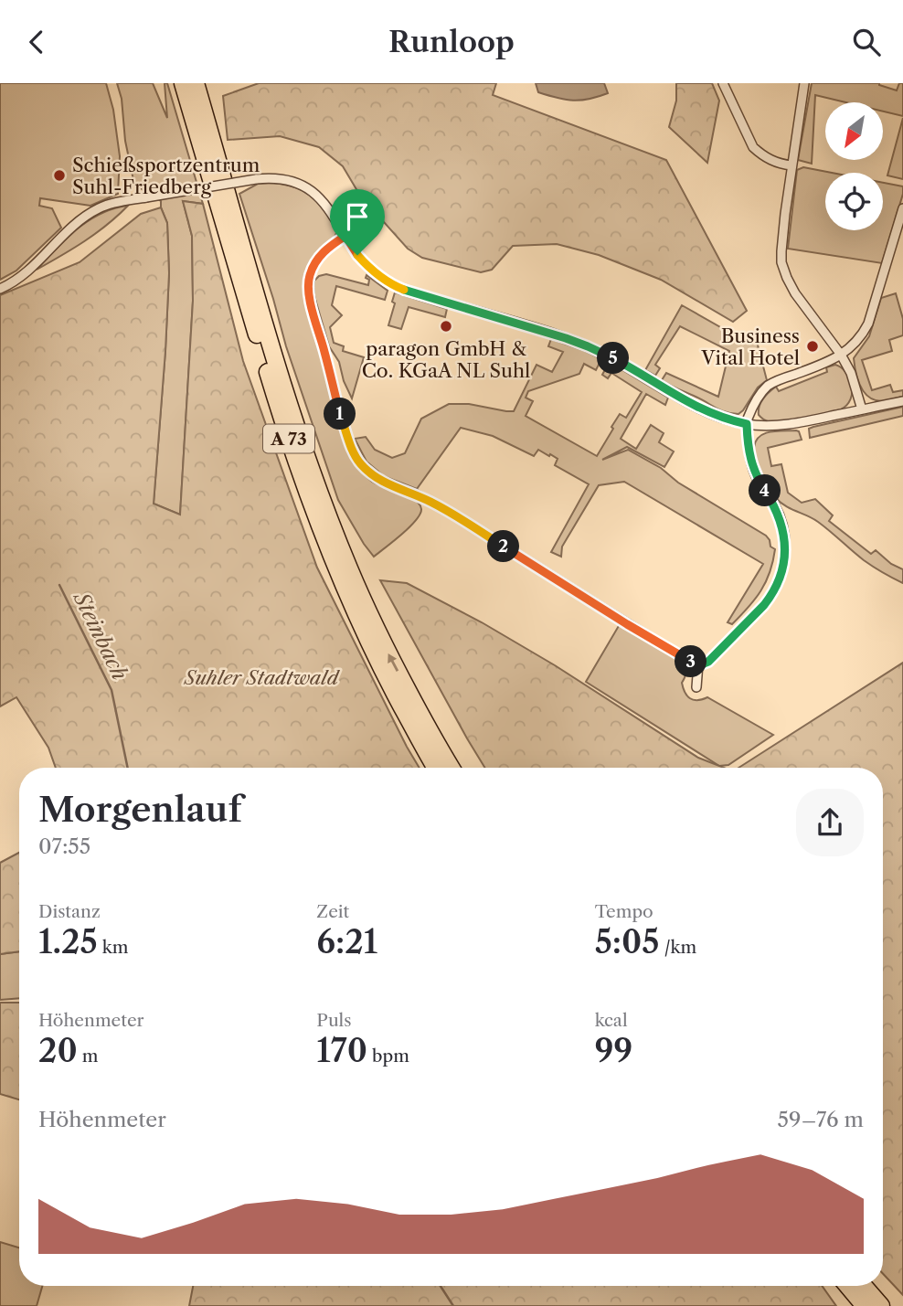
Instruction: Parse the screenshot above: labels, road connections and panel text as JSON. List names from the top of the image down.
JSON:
{
  "streets": {
    "highway": ["A 73"]
  },
  "water": ["Steinbach"],
  "parks": ["Suhler Stadtwald"],
  "places": ["Schießsportzentrum Suhl-Friedberg", "paragon GmbH & Co. KGaA NL Suhl", "Business Vital Hotel"],
  "north": "bottom left",
  "page": {
    "header": "Runloop",
    "pins": [
      "5",
      "1",
      "4",
      "2",
      "3"
    ],
    "heading": ["Morgenlauf", "07:55"],
    "stats": [
      ["Distanz", "1.25 km"],
      ["Zeit", "6:21"],
      ["Tempo", "5:05 /km"],
      ["Höhenmeter", "20 m"],
      ["Puls", "170 bpm"],
      ["kcal", "99"]
    ],
    "chart": ["Höhenmeter", "59–76 m"]
  }
}
